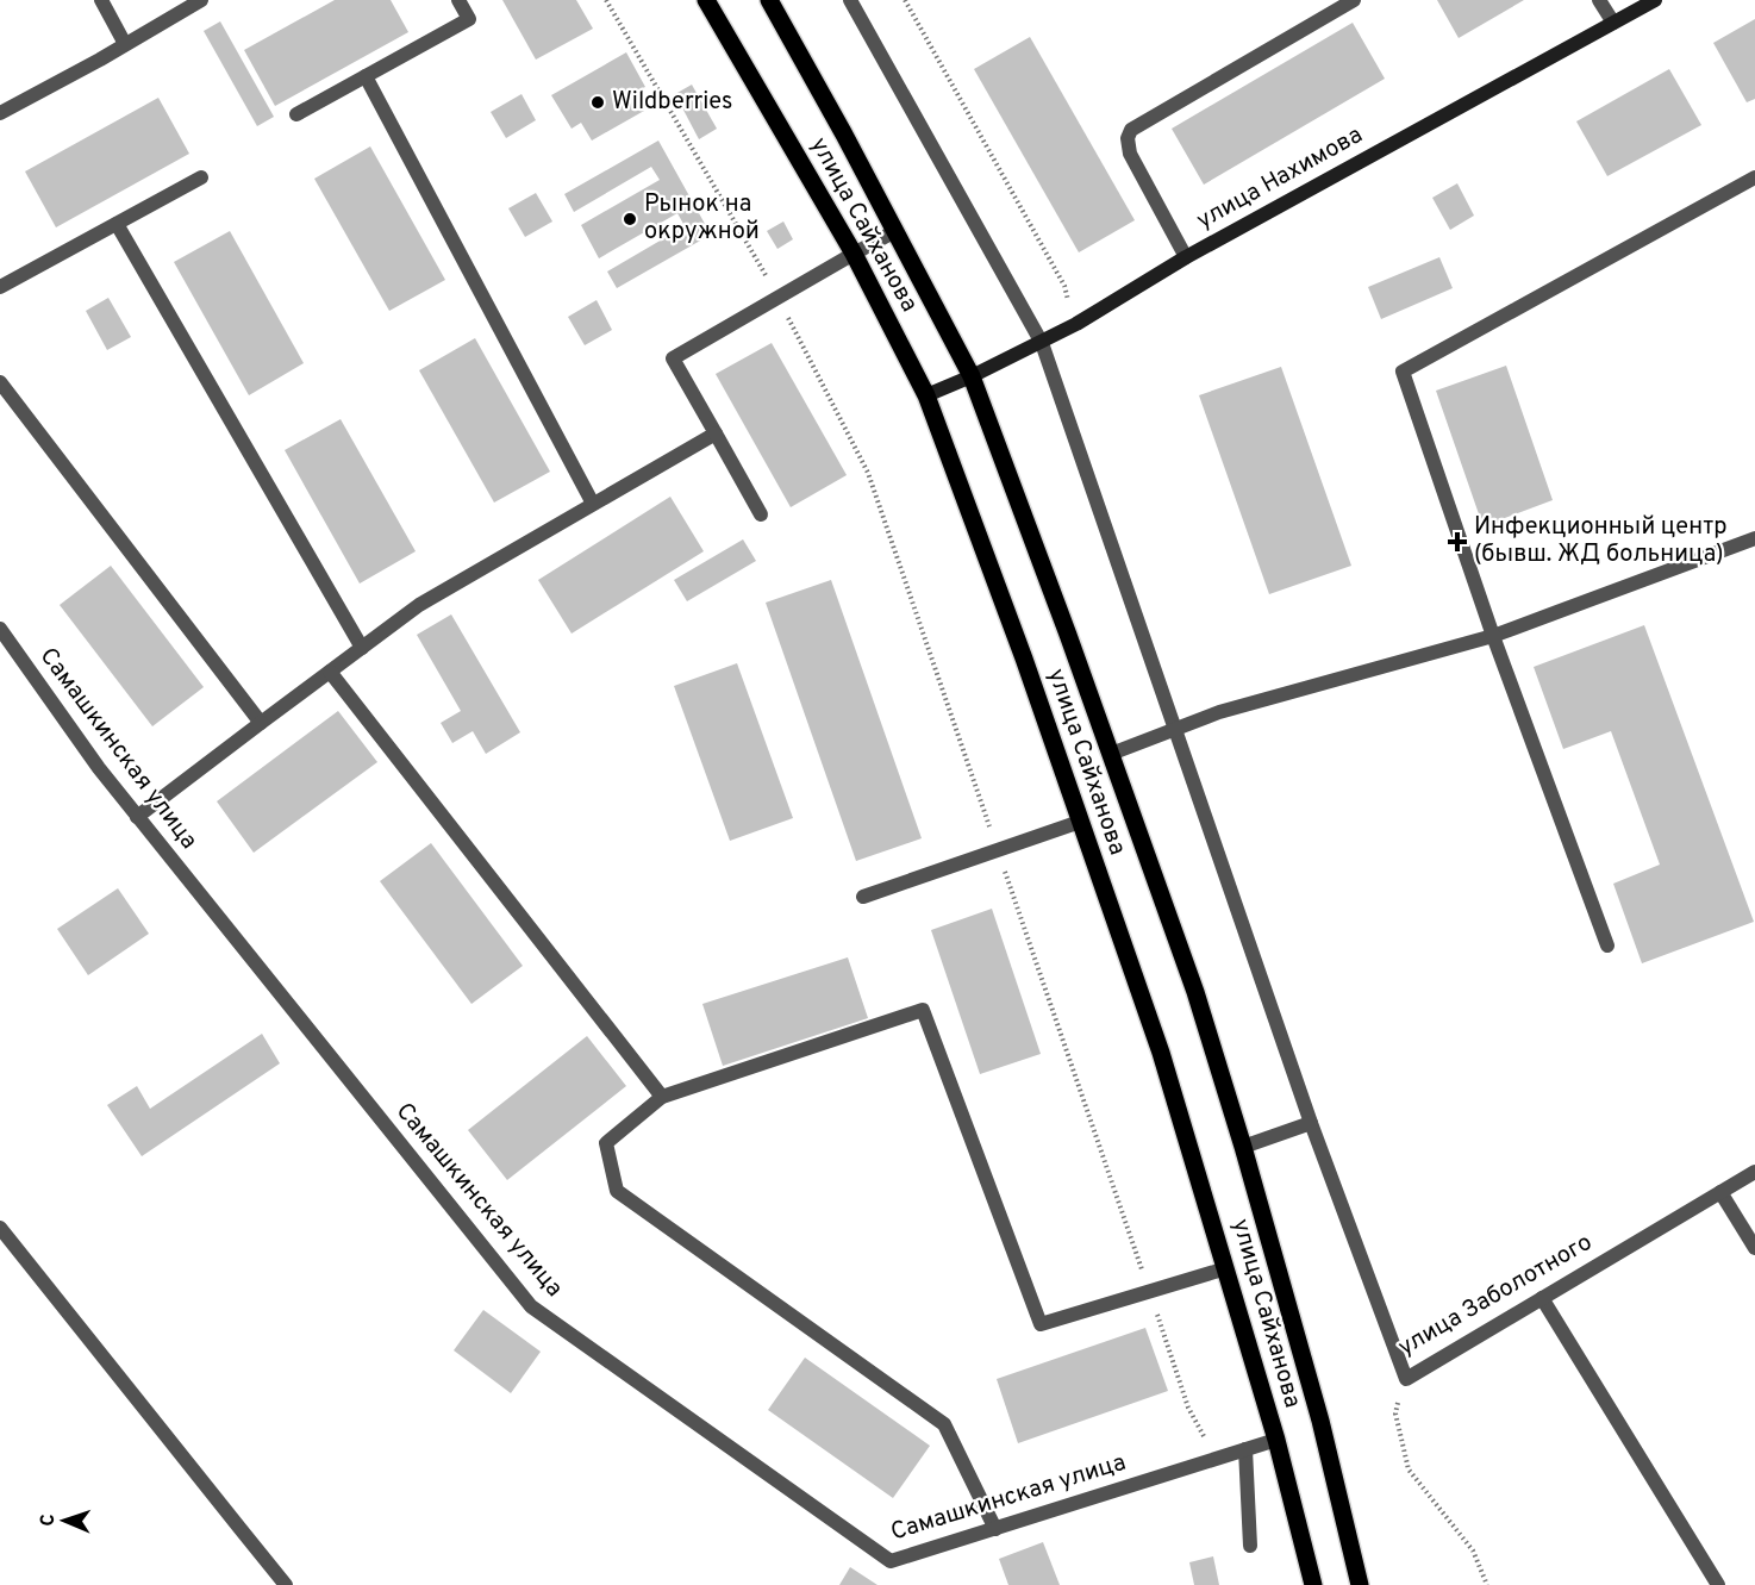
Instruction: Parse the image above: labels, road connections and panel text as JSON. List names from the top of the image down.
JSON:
{
  "streets": {
    "main road": ["улица Сайханова"],
    "street": ["улица Нахимова", "Самашкинская улица", "улица Заболотного"]
  },
  "crossings": [
    ["улица Нахимова", "улица Сайханова"],
    ["улица Нахимова", "улица Заболотного"],
    ["улица Сайханова", "Самашкинская улица"]
  ],
  "places": {
    "other": ["Wildberries", "Рынок на окружной"],
    "health": ["Инфекционный центр (бывш. ЖД больница)"]
  },
  "north": "left"
}
